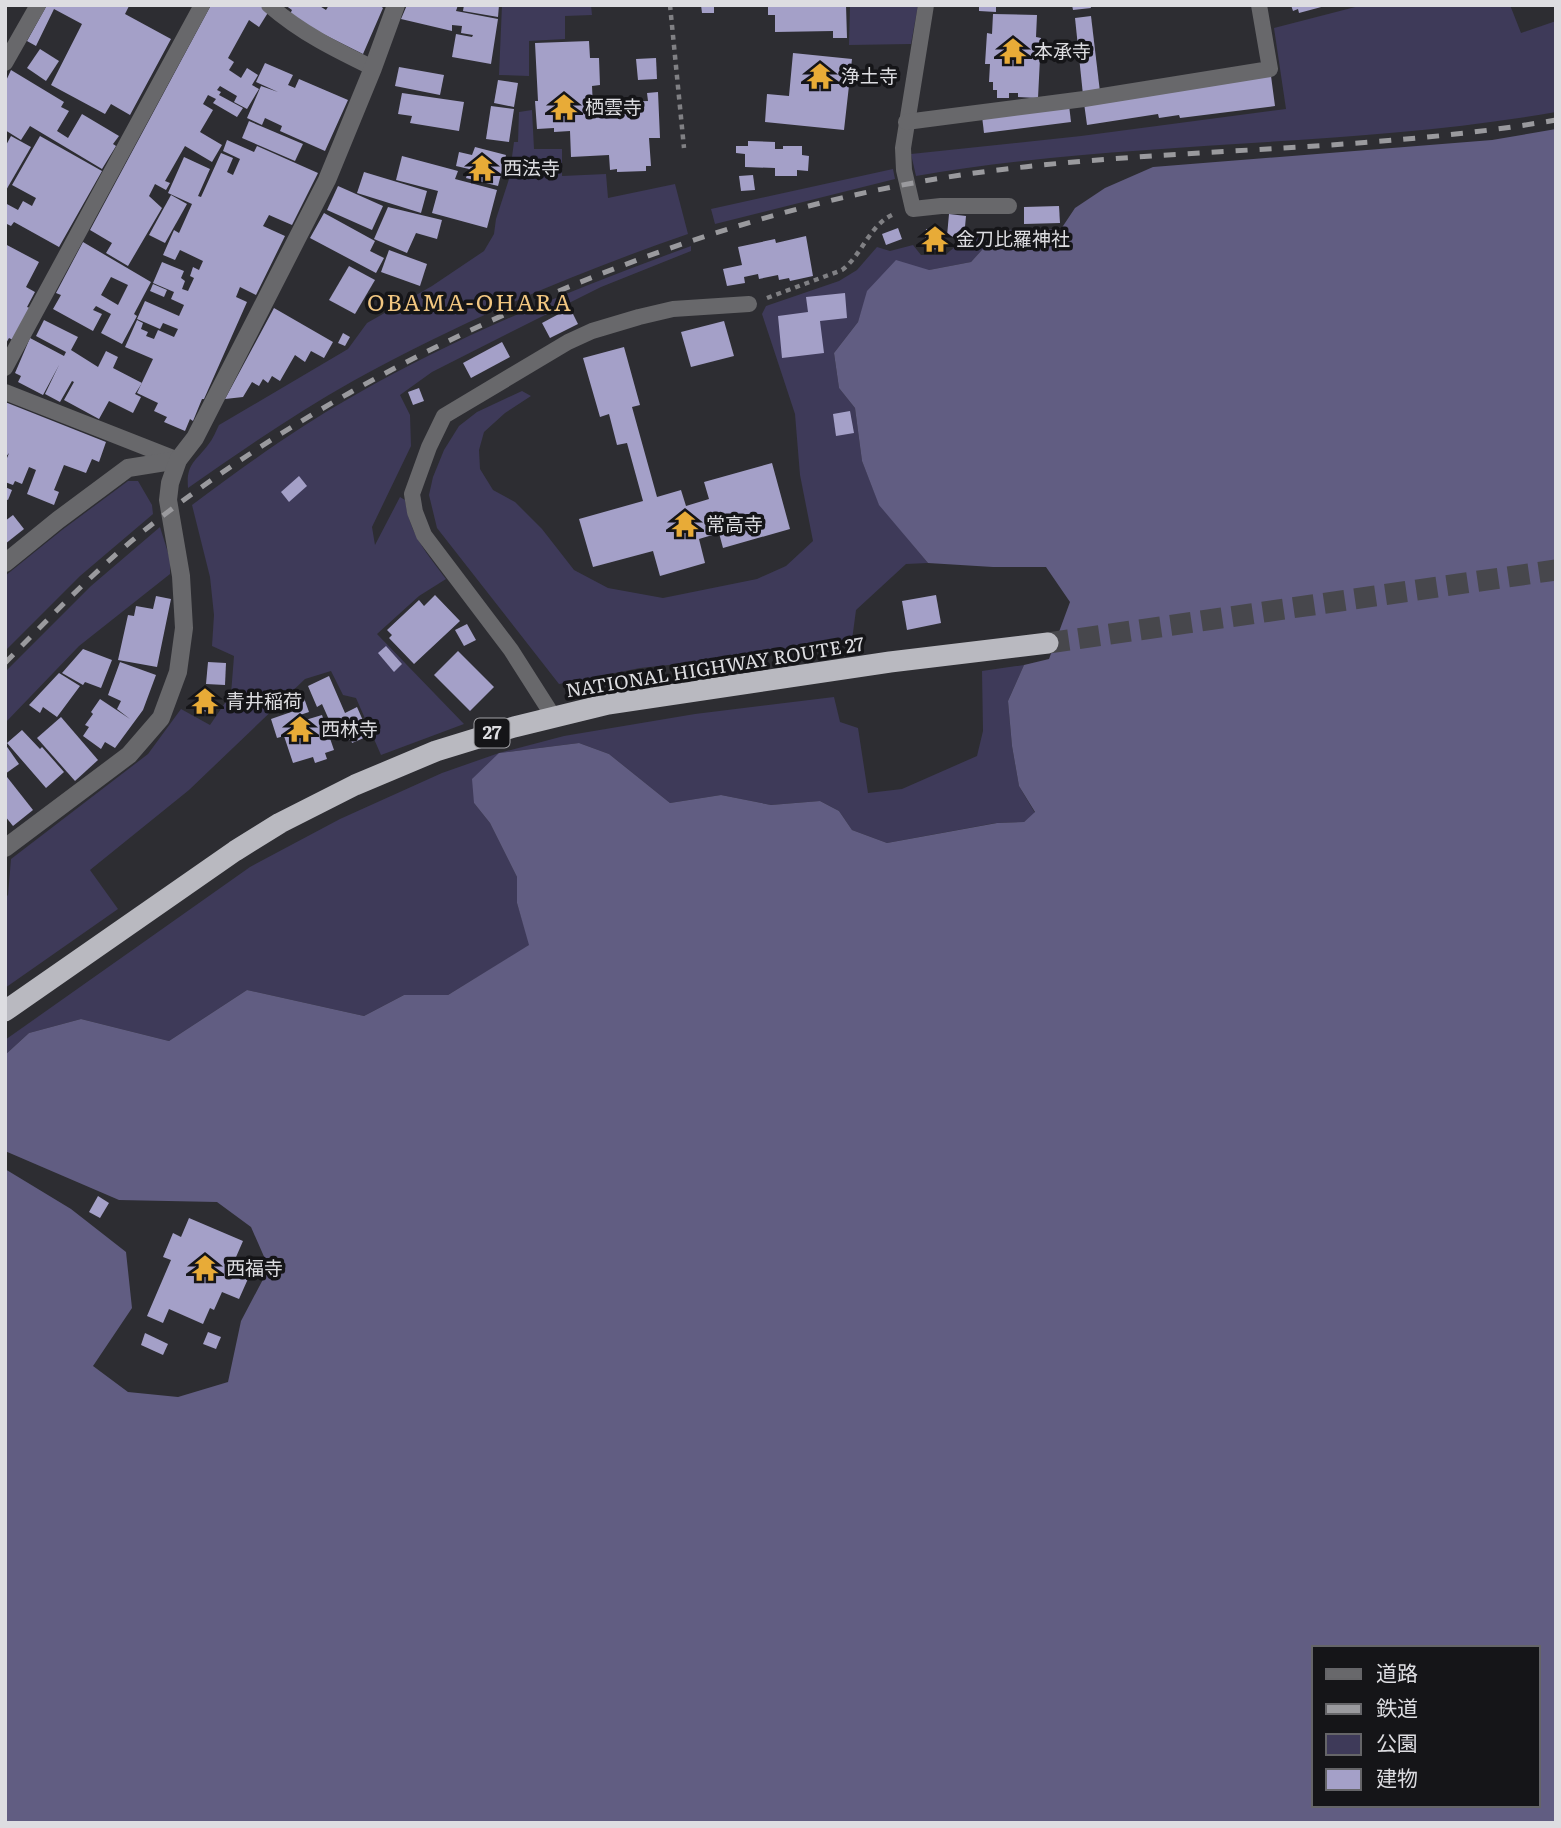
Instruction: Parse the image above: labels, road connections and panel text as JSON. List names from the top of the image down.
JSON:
{
  "streets": {
    "highway": ["NATIONAL HIGHWAY ROUTE 27", "27"]
  },
  "districts": ["OBAMA-OHARA"],
  "places": {
    "temple": [
      "本承寺",
      "浄土寺",
      "栖雲寺",
      "西法寺",
      "金刀比羅神社",
      "常高寺",
      "青井稲荷",
      "西林寺",
      "西福寺"
    ]
  },
  "legend": [
    "道路",
    "鉄道",
    "公園",
    "建物"
  ]
}
